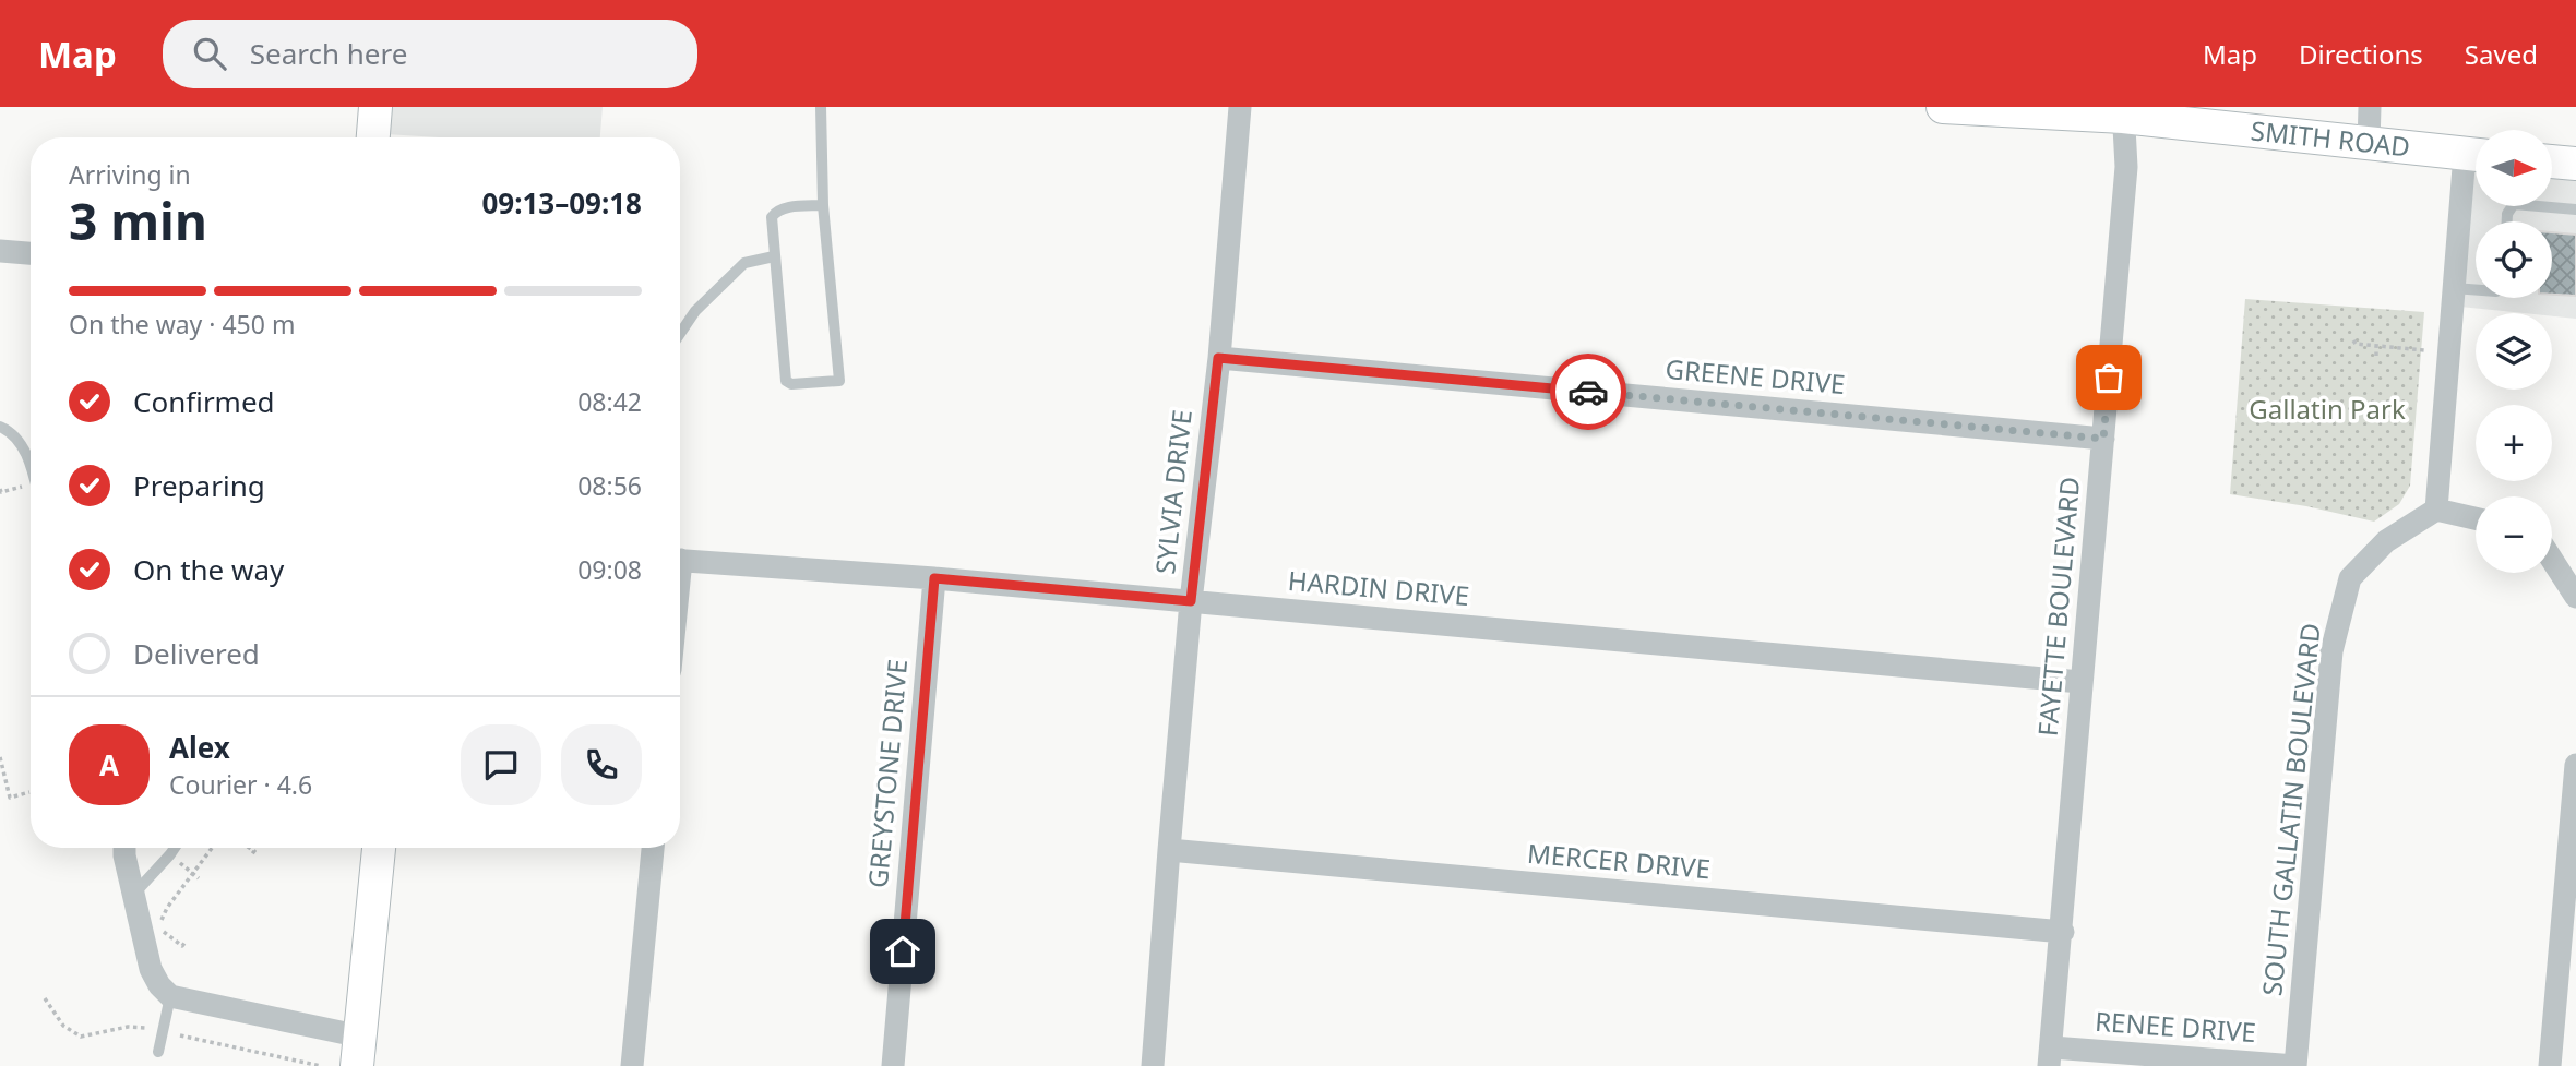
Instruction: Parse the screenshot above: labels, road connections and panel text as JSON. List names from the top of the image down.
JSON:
{
  "streets": {
    "main road": ["SMITH ROAD"],
    "street": [
      "GREENE DRIVE",
      "SYLVIA DRIVE",
      "HARDIN DRIVE",
      "FAYETTE BOULEVARD",
      "GREYSTONE DRIVE",
      "SOUTH GALLATIN BOULEVARD",
      "MERCER DRIVE",
      "RENEE DRIVE"
    ]
  },
  "crossings": [
    ["SMITH ROAD", "FAYETTE BOULEVARD"],
    ["GREENE DRIVE", "SYLVIA DRIVE"],
    ["GREENE DRIVE", "FAYETTE BOULEVARD"],
    ["SYLVIA DRIVE", "HARDIN DRIVE"],
    ["SYLVIA DRIVE", "MERCER DRIVE"],
    ["HARDIN DRIVE", "FAYETTE BOULEVARD"],
    ["HARDIN DRIVE", "GREYSTONE DRIVE"],
    ["FAYETTE BOULEVARD", "MERCER DRIVE"],
    ["FAYETTE BOULEVARD", "RENEE DRIVE"],
    ["SOUTH GALLATIN BOULEVARD", "RENEE DRIVE"]
  ],
  "parks": ["Gallatin Park"],
  "north": "right",
  "page": {
    "header": "Map",
    "search": "Search here",
    "nav": ["Map", "Directions", "Saved"],
    "map_buttons": ["+", "−"],
    "heading": ["3 min", "Arriving in", "09:13–09:18"],
    "panel": ["Alex", "Courier · 4.6"],
    "bar": "On the way · 450 m",
    "list": [
      ["Confirmed", "08:42"],
      ["Preparing", "08:56"],
      ["On the way", "09:08"],
      "Delivered"
    ],
    "round": "A"
  }
}
